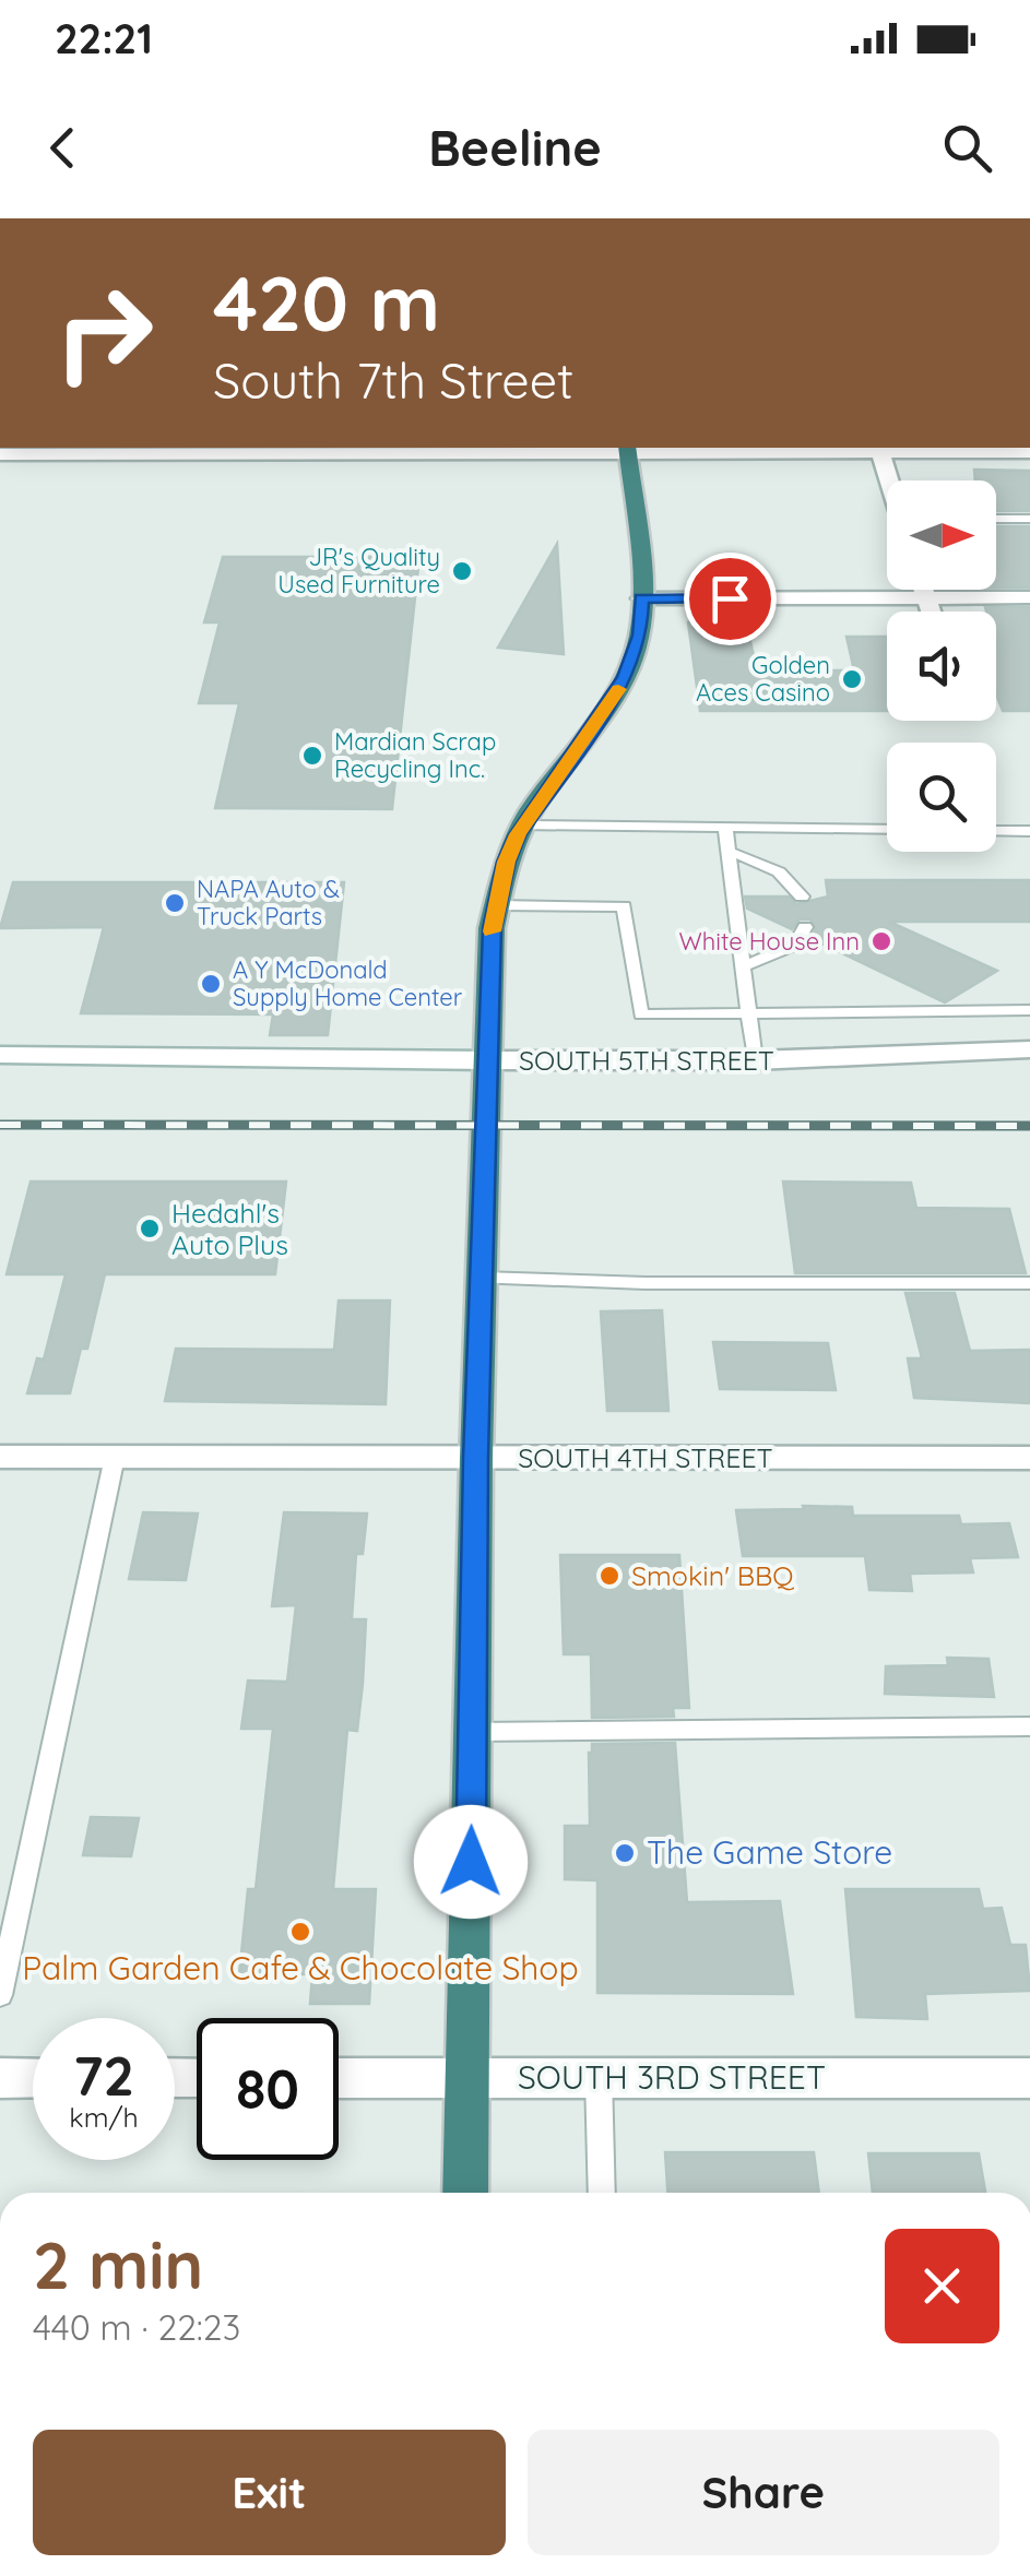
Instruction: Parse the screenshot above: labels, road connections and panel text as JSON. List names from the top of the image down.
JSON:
{
  "streets": {
    "street": ["SOUTH 5TH STREET", "SOUTH 4TH STREET", "SOUTH 3RD STREET"]
  },
  "places": [
    "JR's Quality Used Furniture",
    "Golden Aces Casino",
    "Mardian Scrap Recycling Inc.",
    "NAPA Auto & Truck Parts",
    "White House Inn",
    "A Y McDonald Supply Home Center",
    "Hedahl's Auto Plus",
    "Smokin' BBQ",
    "The Game Store",
    "Palm Garden Cafe & Chocolate Shop"
  ],
  "north": "right",
  "page": {
    "status": "22:21",
    "header": "Beeline",
    "turn": ["420 m", "South 7th Street"],
    "speed": "72 km/h",
    "limit": "80",
    "heading": ["2 min", "440 m · 22:23"],
    "buttons": ["Exit", "Share"]
  }
}
